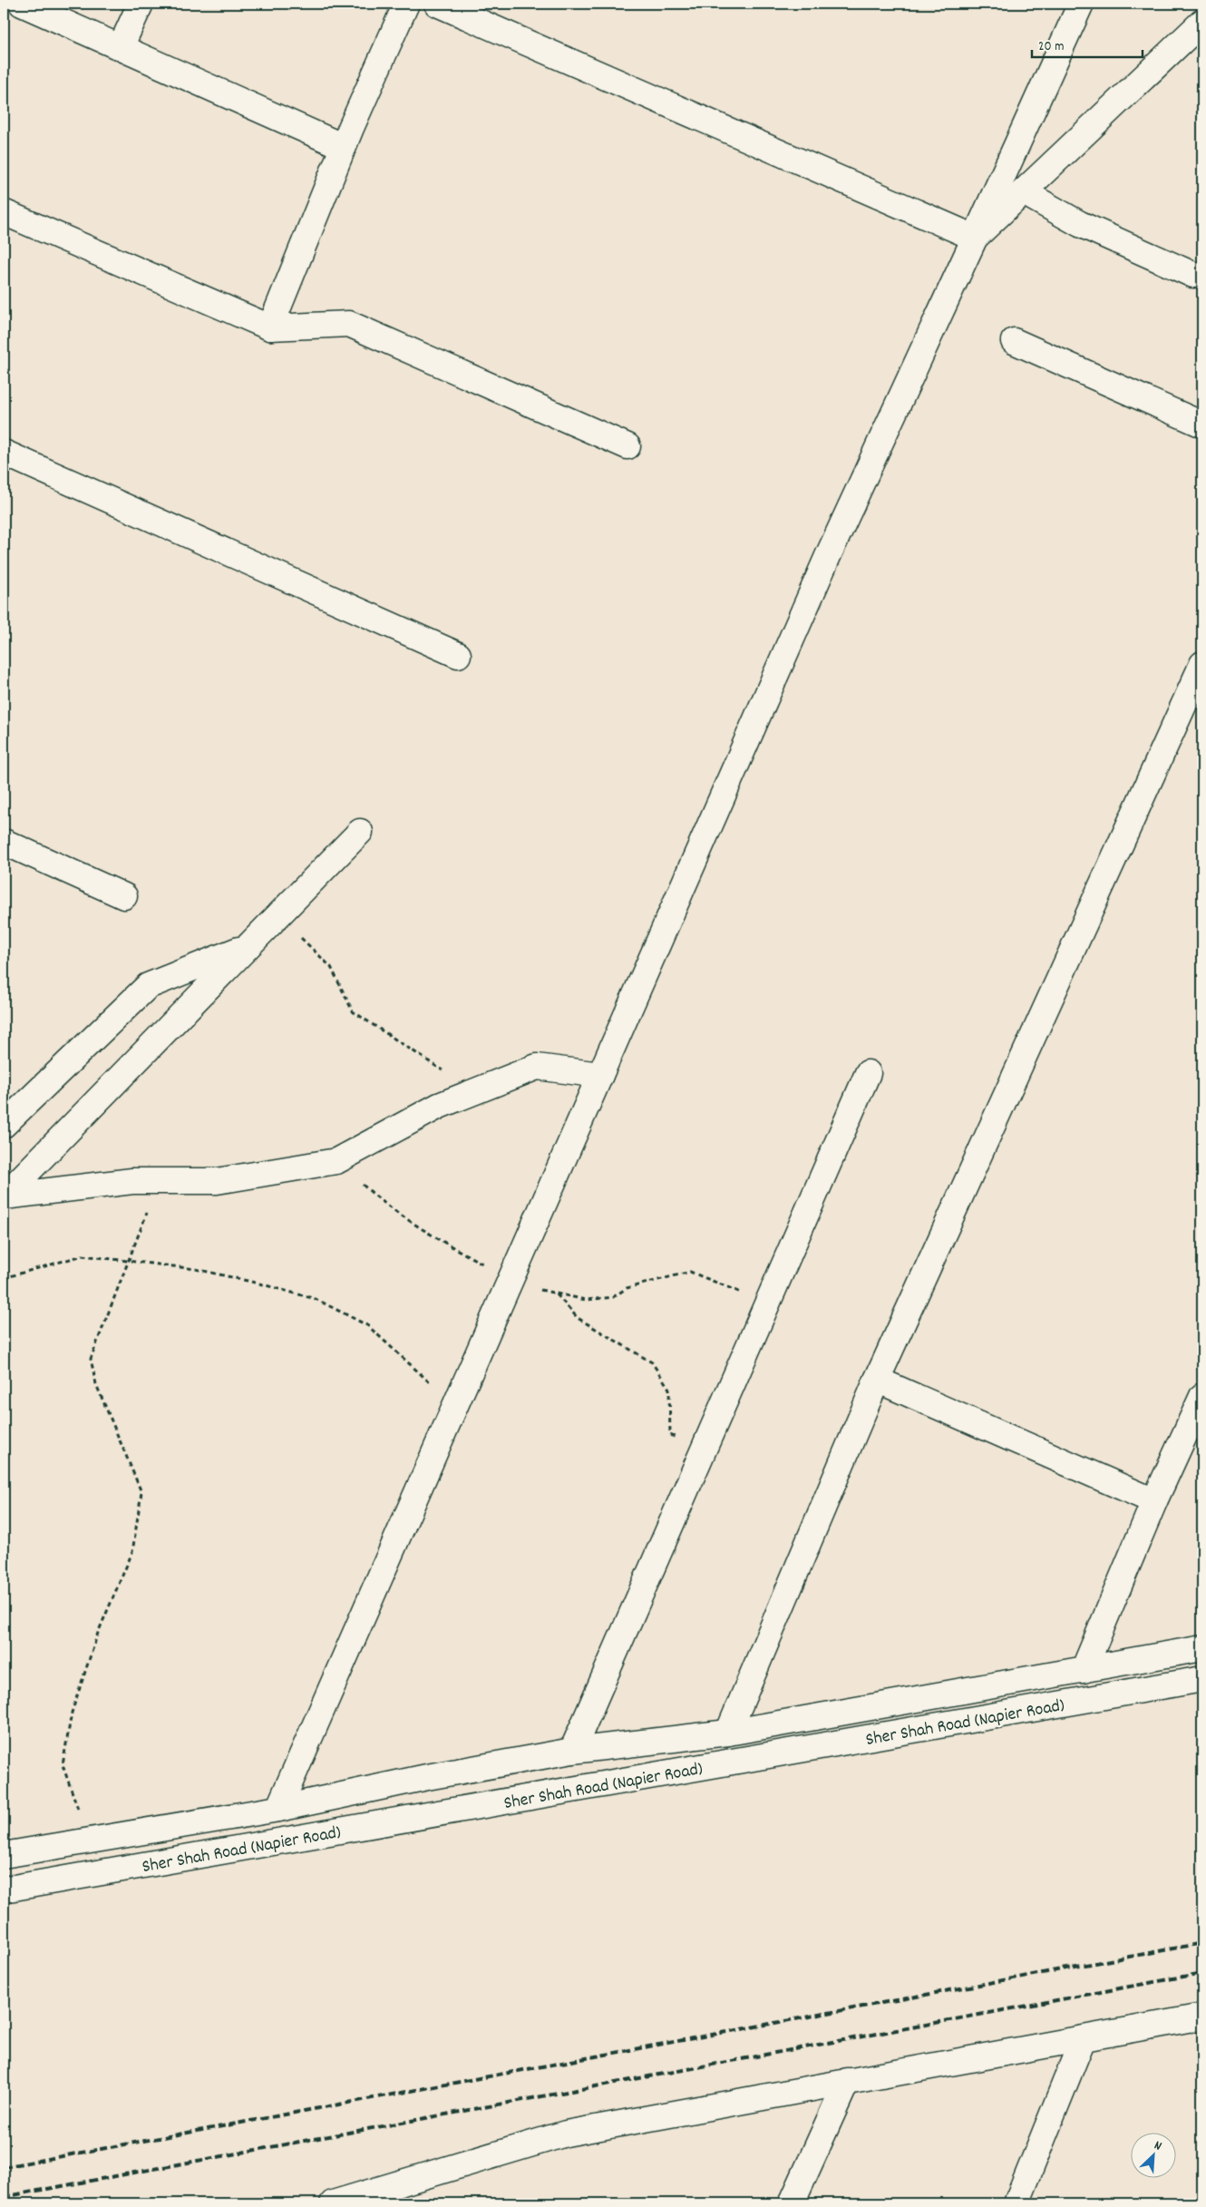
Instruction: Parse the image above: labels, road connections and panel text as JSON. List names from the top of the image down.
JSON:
{
  "streets": {
    "street": ["Sher Shah Road (Napier Road)"]
  },
  "scale_bar": "20 m",
  "north": "top right"
}
